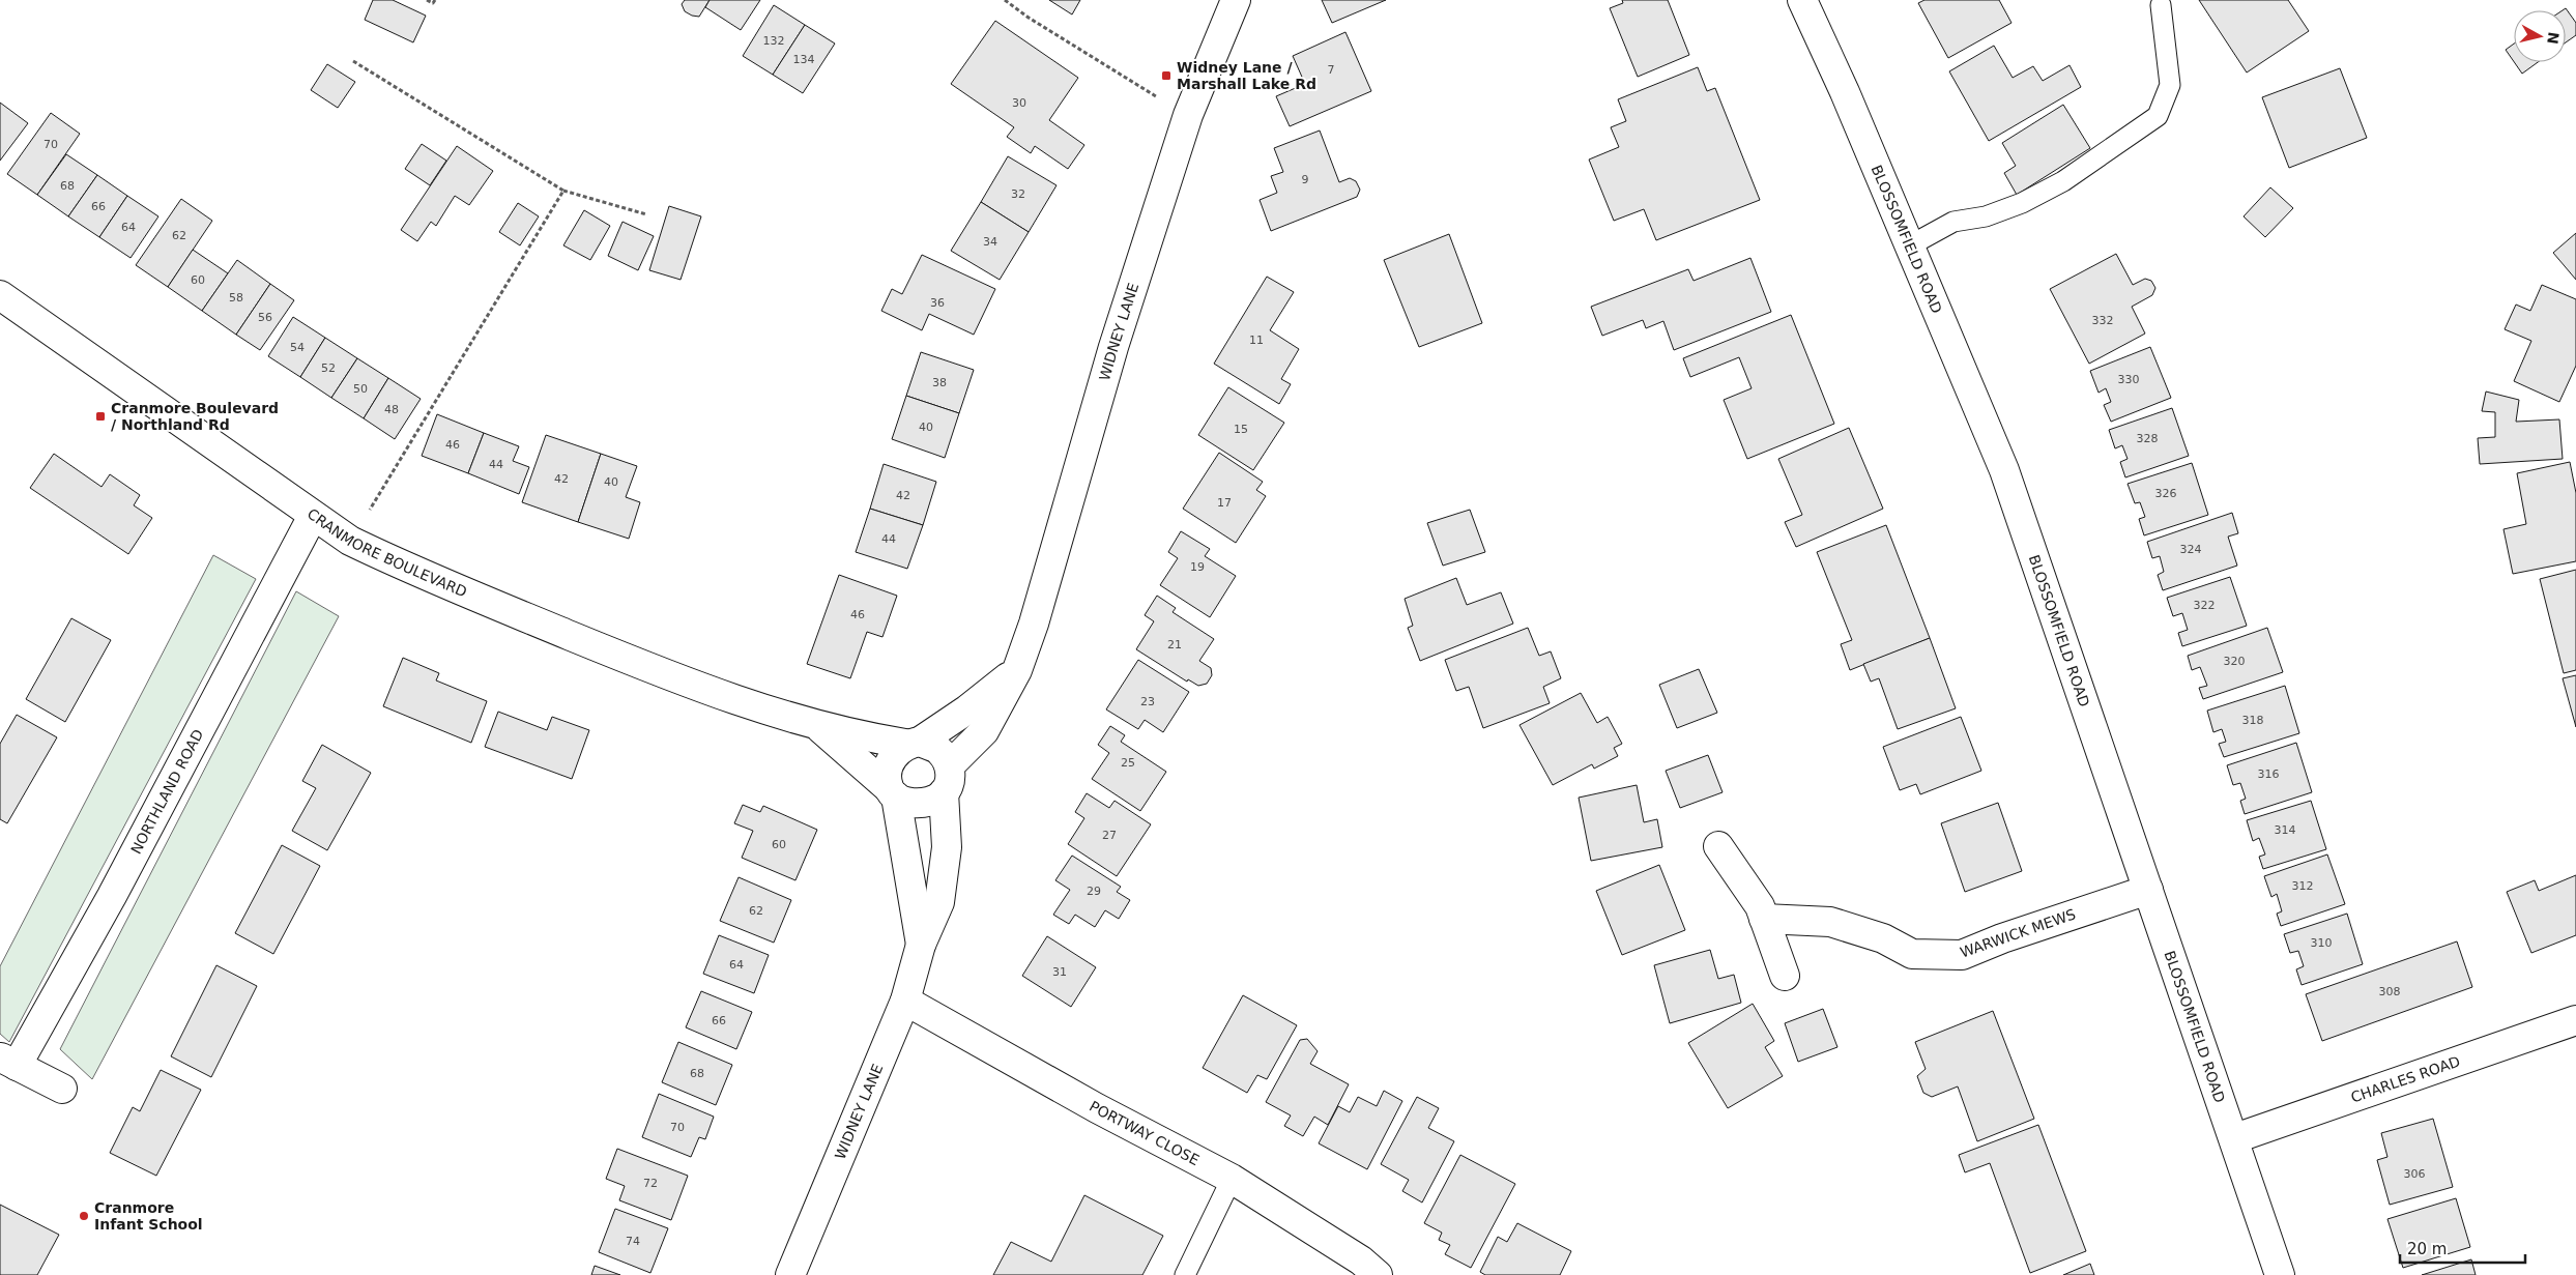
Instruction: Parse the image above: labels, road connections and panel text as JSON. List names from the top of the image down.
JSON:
{
  "streets": {
    "street": [
      "BLOSSOMFIELD ROAD",
      "WIDNEY LANE",
      "CRANMORE BOULEVARD",
      "NORTHLAND ROAD",
      "WARWICK MEWS",
      "CHARLES ROAD",
      "PORTWAY CLOSE"
    ]
  },
  "crossings": [
    ["BLOSSOMFIELD ROAD", "WARWICK MEWS"],
    ["BLOSSOMFIELD ROAD", "CHARLES ROAD"],
    ["WIDNEY LANE", "CRANMORE BOULEVARD"],
    ["WIDNEY LANE", "PORTWAY CLOSE"],
    ["CRANMORE BOULEVARD", "NORTHLAND ROAD"]
  ],
  "places": {
    "transit": ["Widney Lane / Marshall Lake Rd", "Cranmore Boulevard / Northland Rd"],
    "other": ["Cranmore Infant School"]
  },
  "house_numbers": [
    "132",
    "134",
    "7",
    "30",
    "70",
    "9",
    "68",
    "32",
    "66",
    "64",
    "62",
    "34",
    "60",
    "58",
    "36",
    "56",
    "332",
    "11",
    "54",
    "52",
    "330",
    "38",
    "50",
    "48",
    "40",
    "15",
    "328",
    "46",
    "44",
    "42",
    "40",
    "326",
    "42",
    "17",
    "44",
    "324",
    "19",
    "322",
    "46",
    "21",
    "320",
    "23",
    "318",
    "25",
    "316",
    "314",
    "27",
    "60",
    "312",
    "29",
    "62",
    "310",
    "64",
    "31",
    "308",
    "66",
    "68",
    "70",
    "306",
    "72",
    "74"
  ],
  "scale_bar": "20 m",
  "north": "right"
}
